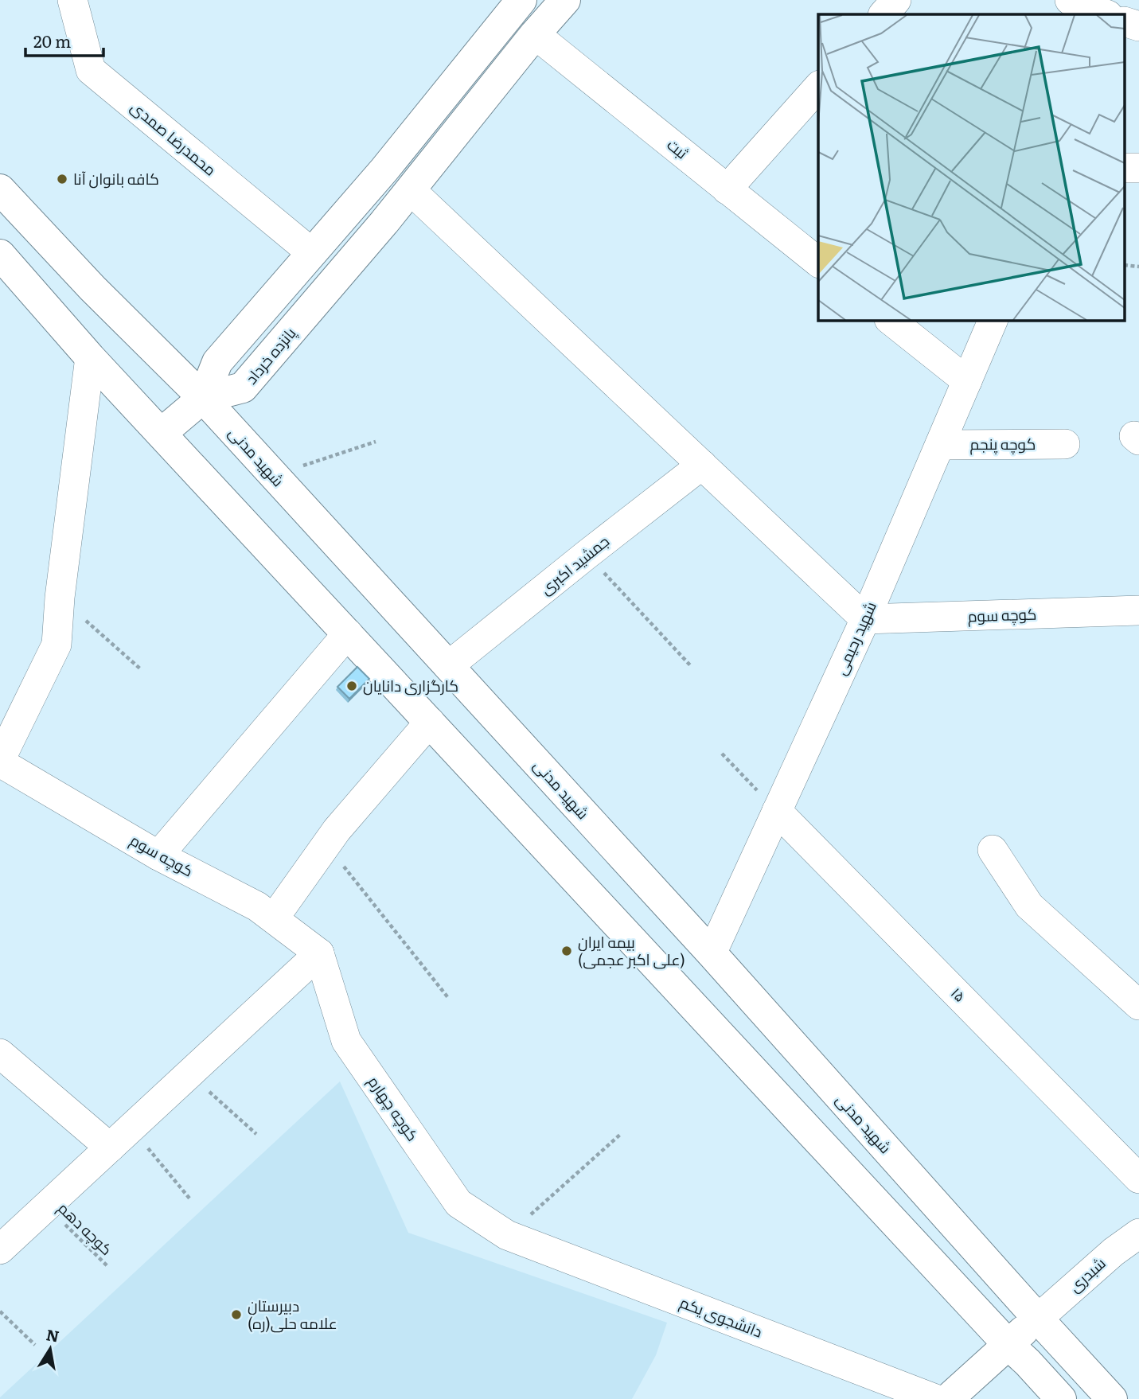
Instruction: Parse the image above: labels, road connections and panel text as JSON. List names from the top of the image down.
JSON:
{
  "streets": {
    "main road": ["پانزده خرداد", "شهید مدنی"],
    "street": [
      "محمدرضا صمدی",
      "ثبت",
      "کوچه پنجم",
      "جمشید اکبری",
      "کوچه سوم",
      "شهید رحیمی",
      "۱۵",
      "کوچه چهارم",
      "شبدری",
      "دانشجوی یکم"
    ],
    "path": ["کوچه دهم"]
  },
  "crossings": [
    ["ثبت", "پانزده خرداد"],
    ["پانزده خرداد", "شهید مدنی"],
    ["کوچه پنجم", "شهید رحیمی"],
    ["شهید مدنی", "جمشید اکبری"],
    ["شهید مدنی", "شهید رحیمی"],
    ["شهید مدنی", "شبدری"],
    ["کوچه سوم", "شهید رحیمی"],
    ["کوچه سوم", "کوچه چهارم"],
    ["شهید رحیمی", "۱۵"],
    ["کوچه چهارم", "دانشجوی یکم"]
  ],
  "places": [
    "کافه بانوان آنا",
    "کارگزاری دانایان",
    "بیمه ایران (علی اکبر عجمی)",
    "دبیرستان علامه حلی(ره)"
  ],
  "scale_bar": "20 m",
  "north": "top"
}
